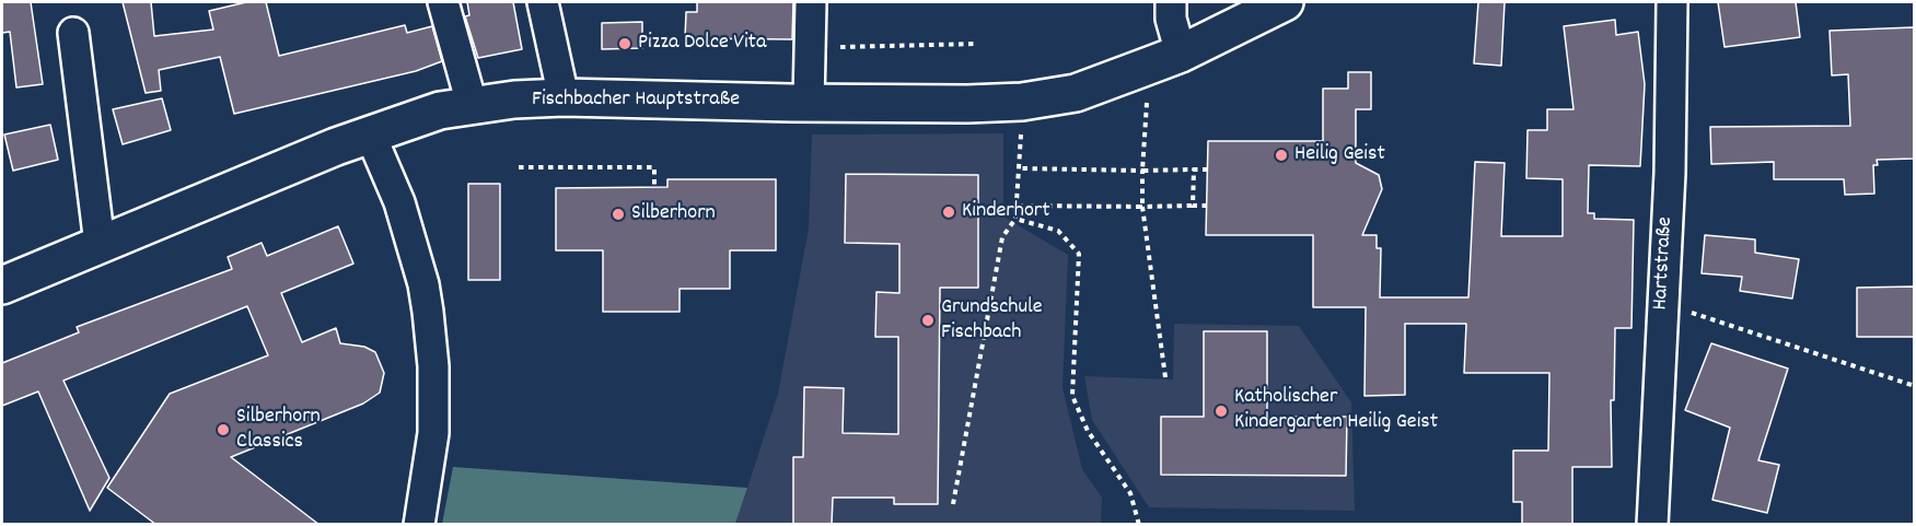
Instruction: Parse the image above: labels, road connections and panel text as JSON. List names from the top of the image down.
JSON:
{
  "streets": {
    "main road": ["Fischbacher Hauptstraße"],
    "street": ["Hartstraße"]
  },
  "places": [
    "Pizza Dolce Vita",
    "Heilig Geist",
    "Kinderhort",
    "Silberhorn",
    "Grundschule Fischbach",
    "Katholischer Kindergarten Heilig Geist",
    "Silberhorn Classics"
  ]
}
